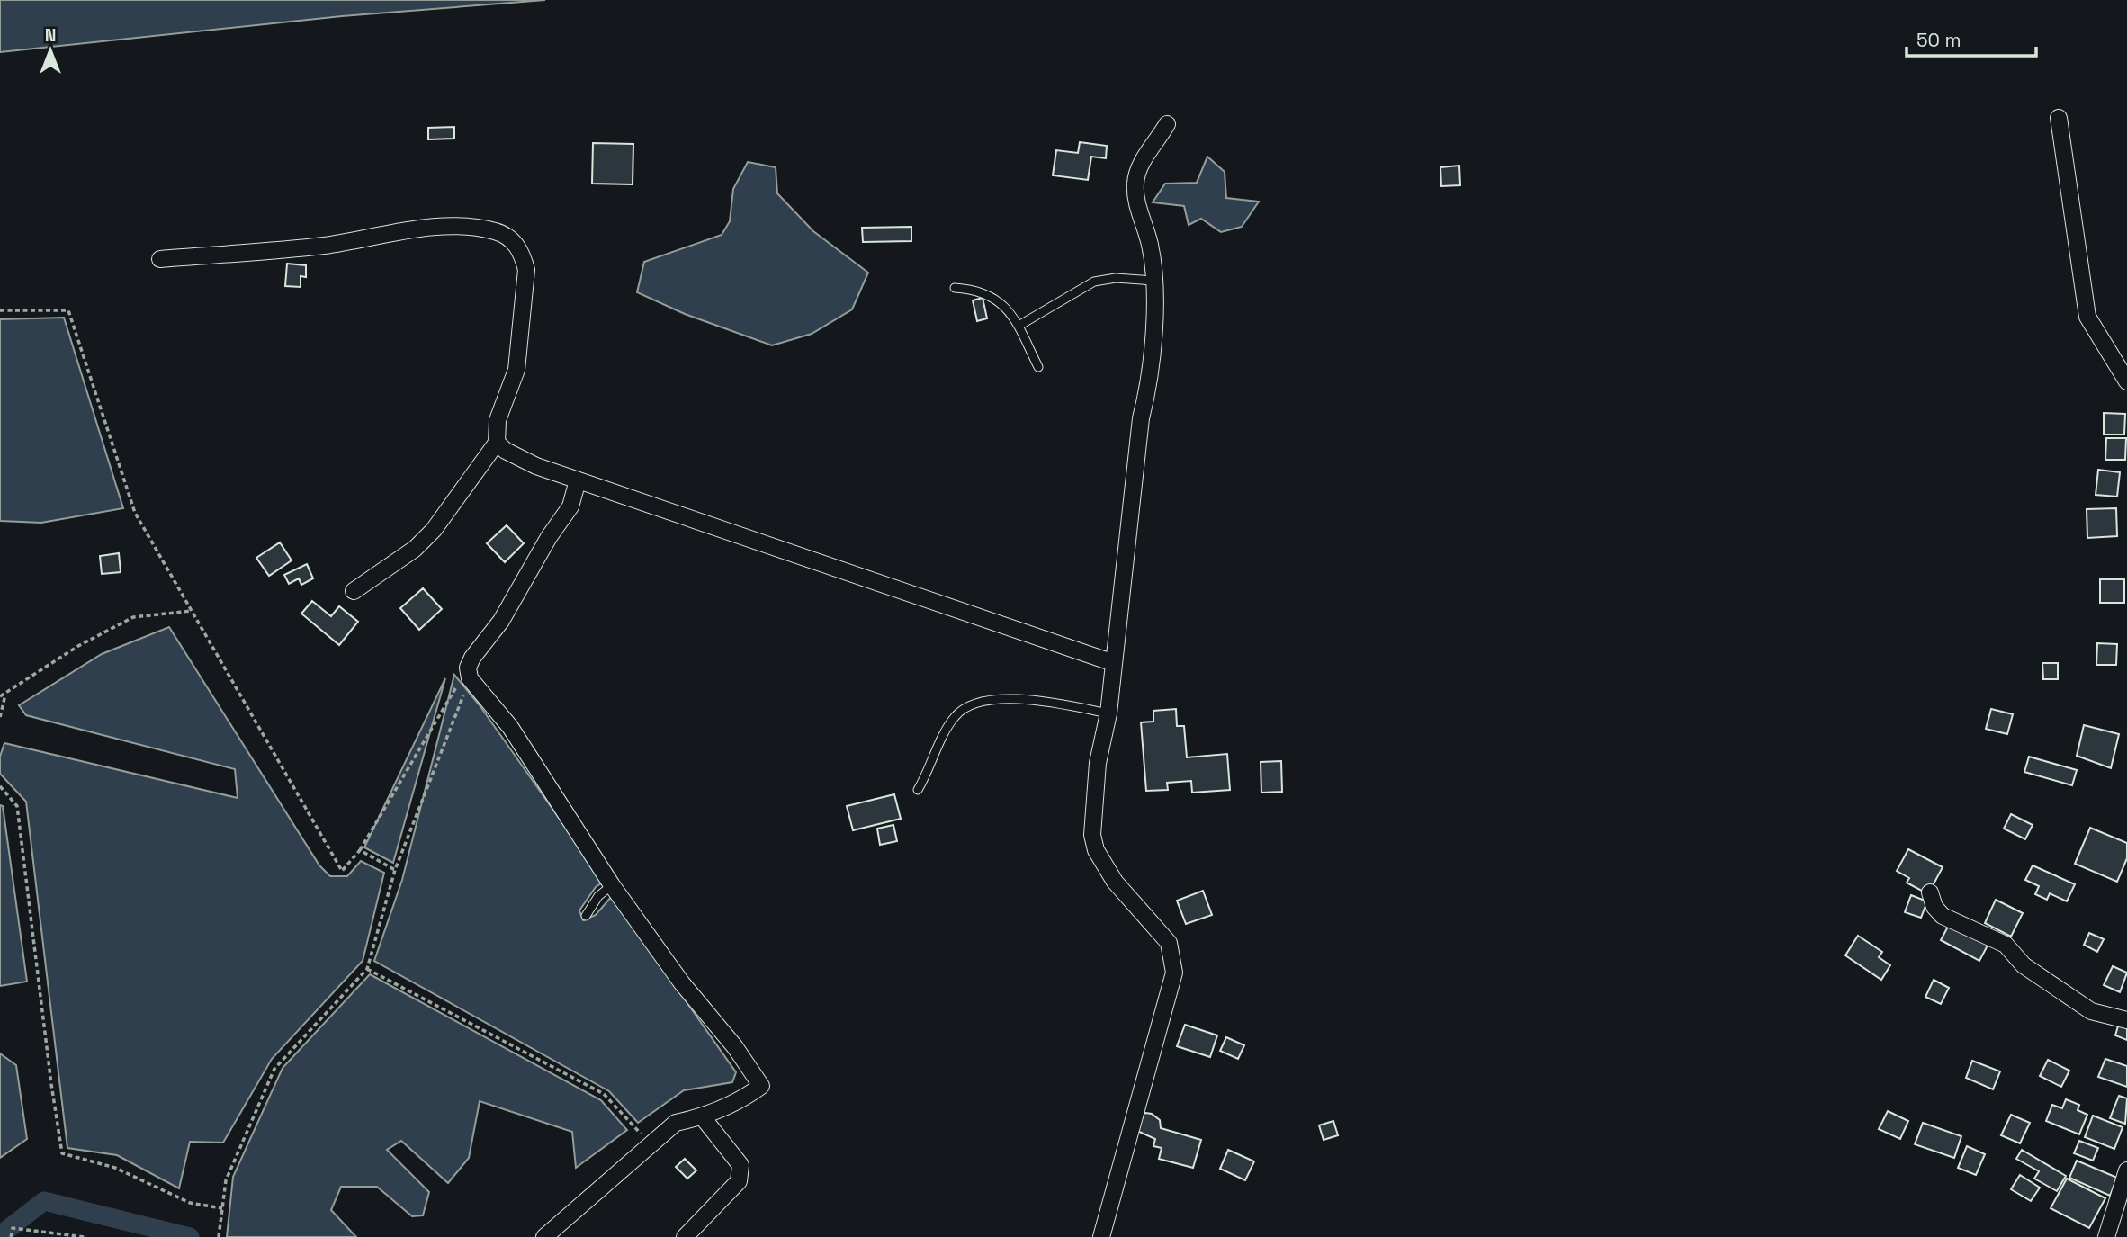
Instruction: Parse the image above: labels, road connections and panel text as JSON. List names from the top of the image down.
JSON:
{
  "scale_bar": "50 m",
  "north": "top"
}
